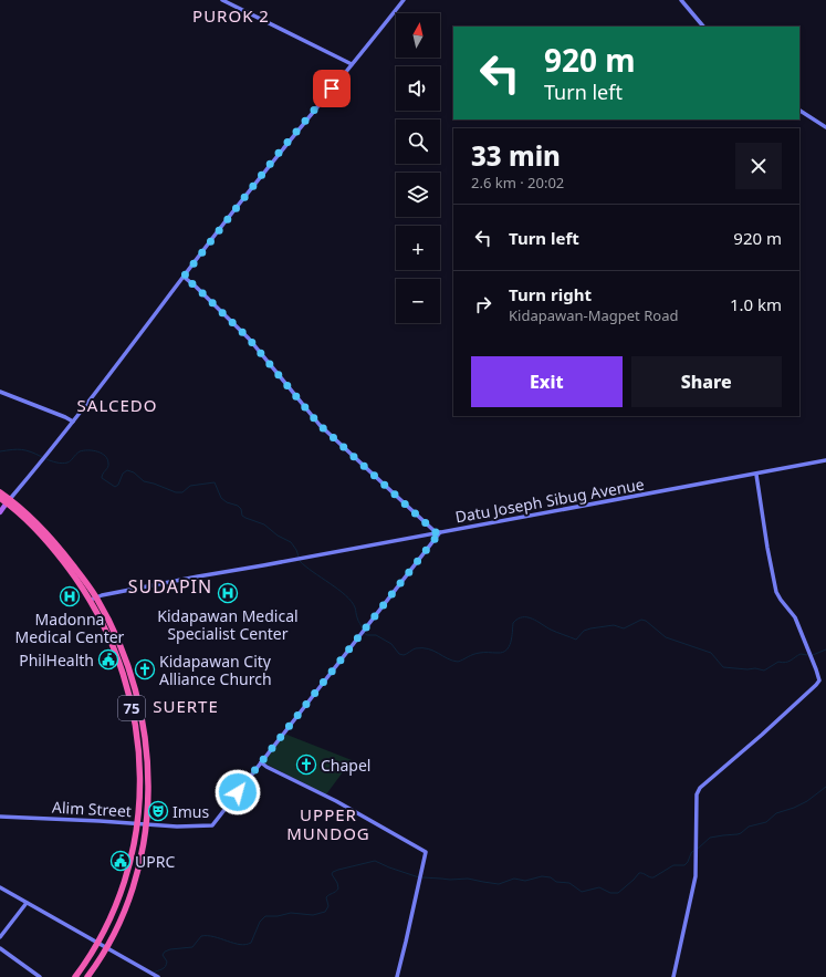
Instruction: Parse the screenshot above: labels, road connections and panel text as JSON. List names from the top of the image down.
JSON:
{
  "streets": {
    "highway": ["75"],
    "street": ["Datu Joseph Sibug Avenue", "Alim Street"]
  },
  "crossings": [
    ["Datu Joseph Sibug Avenue", "75"],
    ["75", "Alim Street"]
  ],
  "districts": [
    "PUROK 2",
    "SALCEDO",
    "SUDAPIN",
    "SUERTE",
    "UPPER MUNDOG"
  ],
  "places": {
    "hospital": ["Kidapawan Medical Specialist Center", "Madonna Medical Center"],
    "public building": ["PhilHealth", "UPRC"],
    "church": ["Kidapawan City Alliance Church", "Chapel"],
    "theatre": ["Imus"]
  },
  "north": "top",
  "page": {
    "map_buttons": ["+", "−"],
    "turn": ["920 m", "Turn left"],
    "heading": ["33 min", "2.6 km · 20:02"],
    "list": [
      {
        "name": "Turn left",
        "value": "920 m"
      },
      {
        "name": "Turn right",
        "note": "Kidapawan-Magpet Road",
        "value": "1.0 km"
      }
    ],
    "buttons": ["Exit", "Share"]
  }
}
